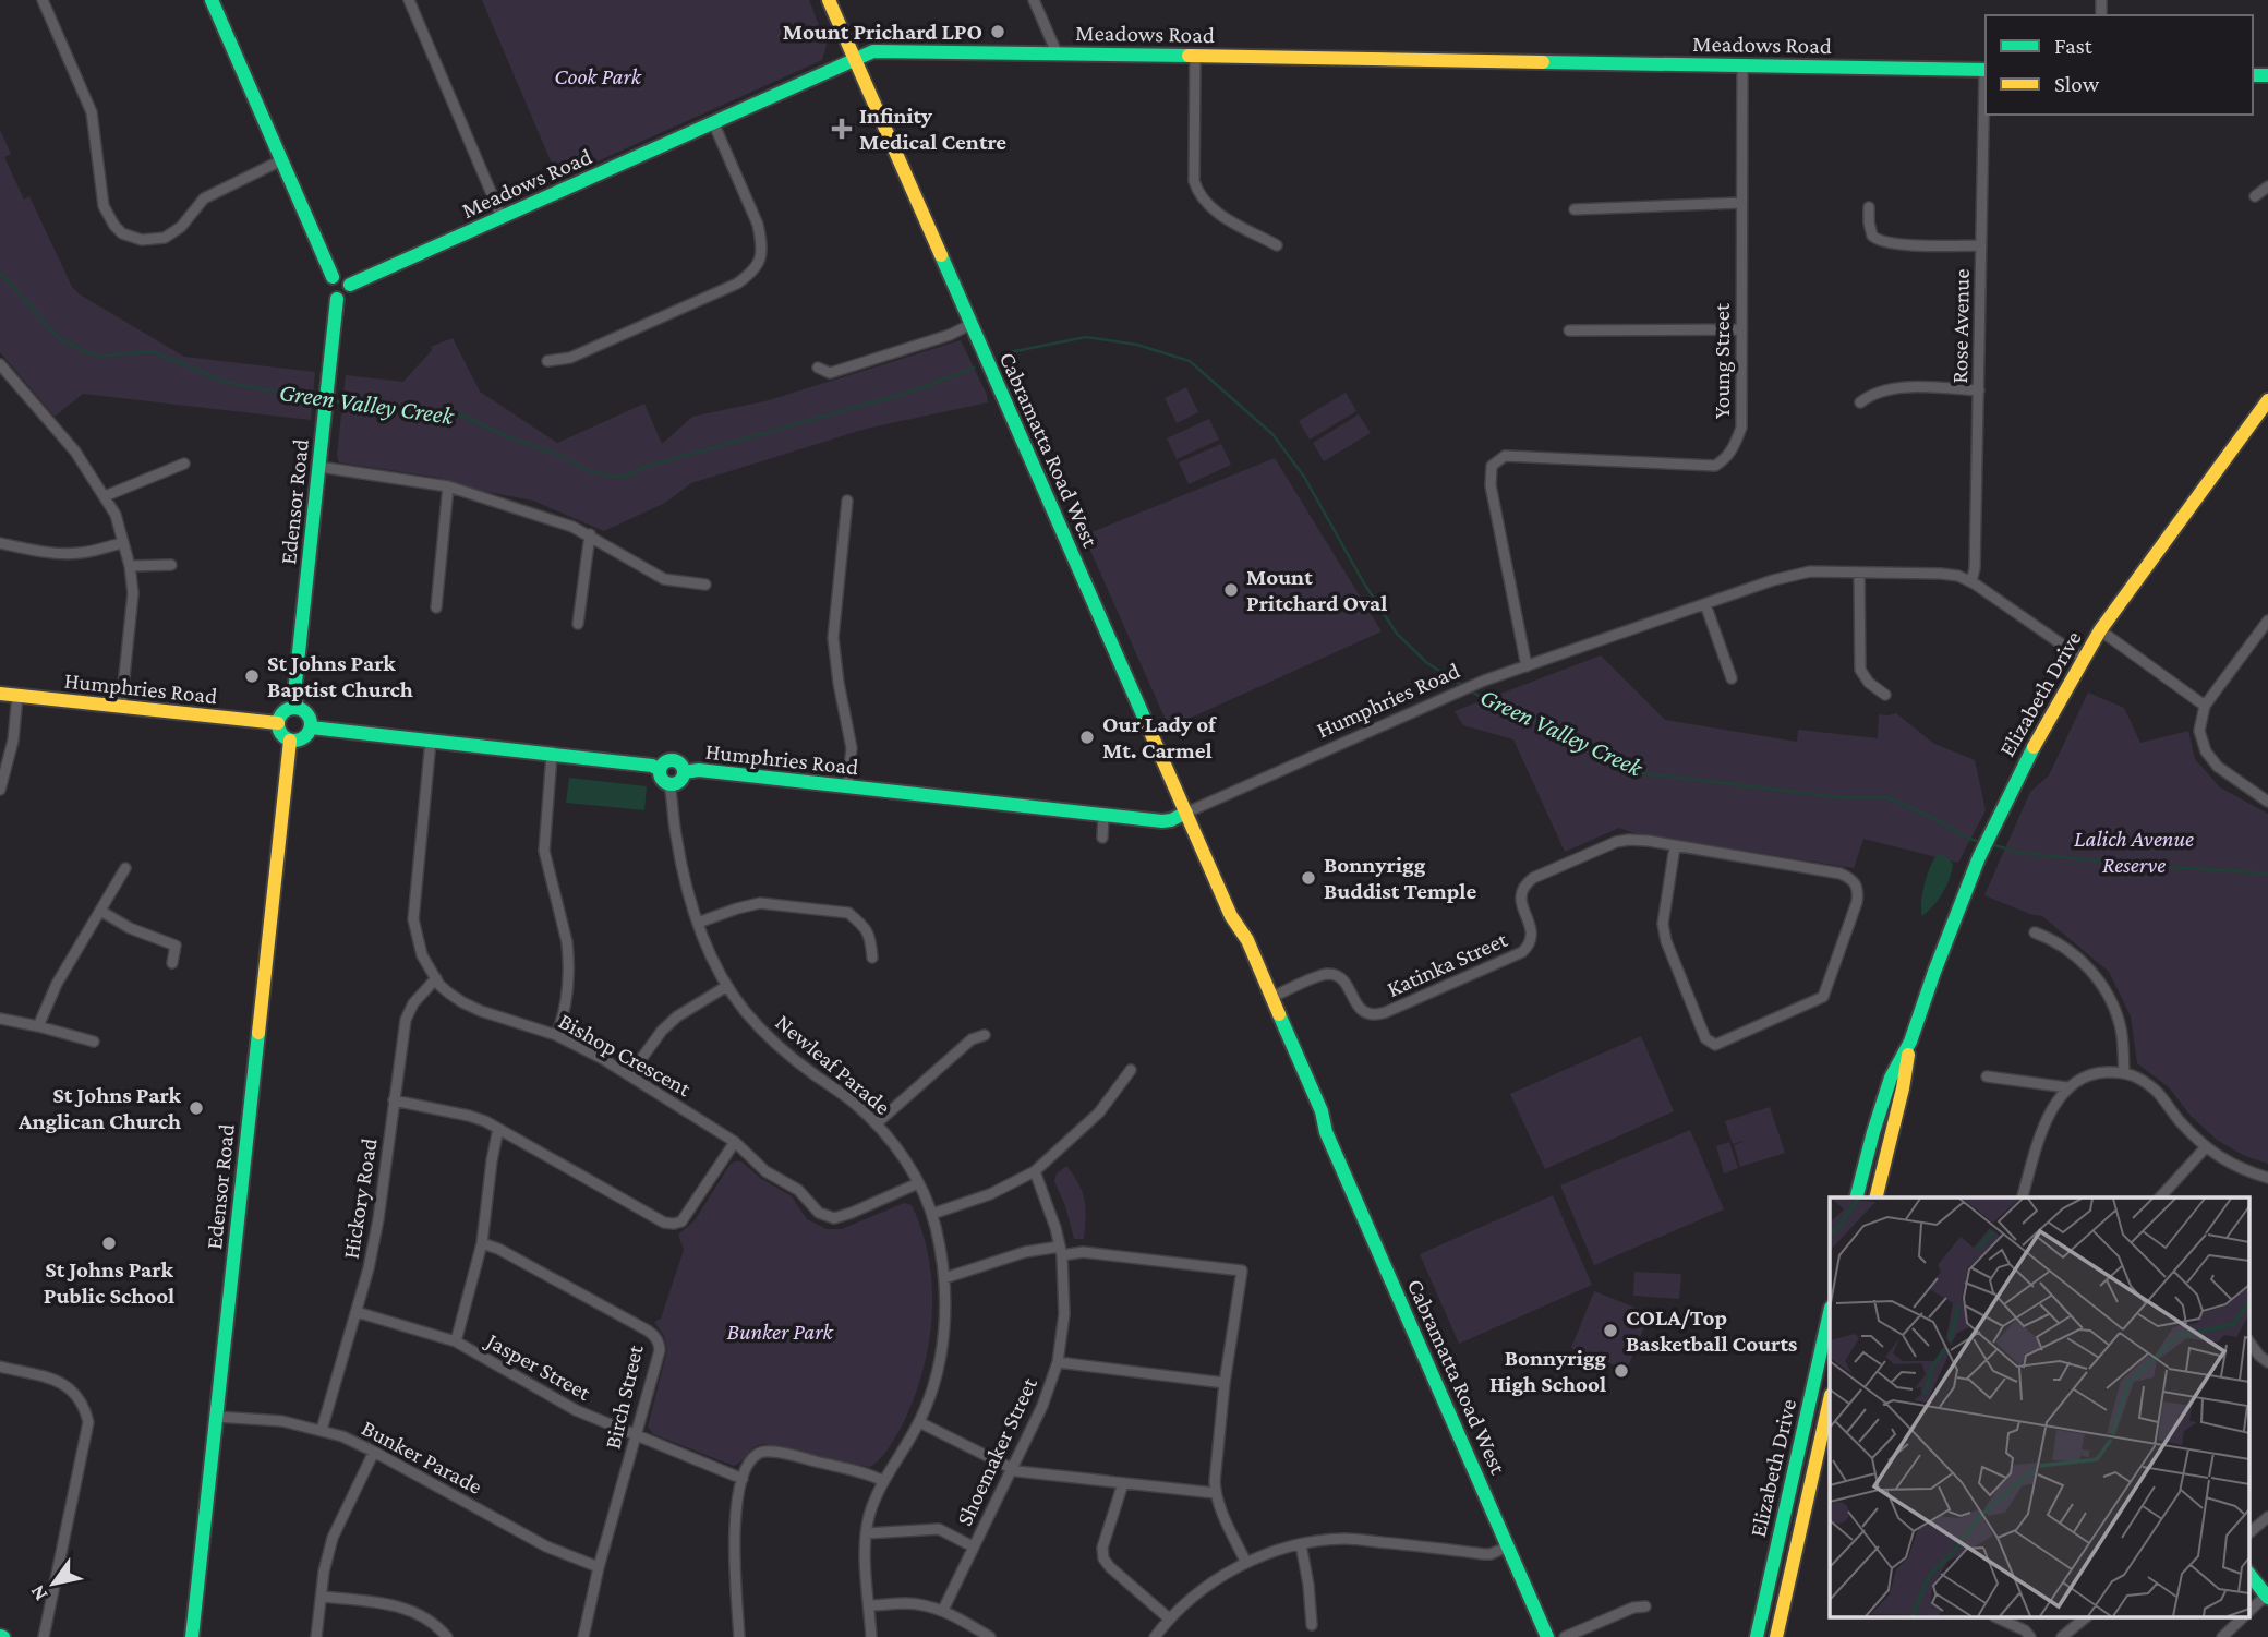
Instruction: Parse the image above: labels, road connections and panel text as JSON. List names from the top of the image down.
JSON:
{
  "streets": {
    "main road": [
      "Meadows Road",
      "Cabramatta Road West",
      "Edensor Road",
      "Humphries Road",
      "Elizabeth Drive"
    ],
    "street": [
      "Rose Avenue",
      "Young Street",
      "Katinka Street",
      "Bishop Crescent",
      "Newleaf Parade",
      "Hickory Road",
      "Jasper Street",
      "Birch Street",
      "Shoemaker Street",
      "Bunker Parade"
    ]
  },
  "crossings": [
    ["Meadows Road", "Rose Avenue"],
    ["Meadows Road", "Young Street"],
    ["Meadows Road", "Cabramatta Road West"],
    ["Meadows Road", "Edensor Road"],
    ["Rose Avenue", "Humphries Road"],
    ["Young Street", "Humphries Road"],
    ["Cabramatta Road West", "Humphries Road"],
    ["Cabramatta Road West", "Katinka Street"],
    ["Edensor Road", "Humphries Road"],
    ["Edensor Road", "Bunker Parade"],
    ["Humphries Road", "Elizabeth Drive"],
    ["Humphries Road", "Newleaf Parade"],
    ["Bishop Crescent", "Newleaf Parade"],
    ["Bishop Crescent", "Hickory Road"],
    ["Hickory Road", "Jasper Street"],
    ["Hickory Road", "Bunker Parade"],
    ["Jasper Street", "Birch Street"],
    ["Birch Street", "Bunker Parade"]
  ],
  "water": ["Green Valley Creek"],
  "parks": ["Cook Park", "Lalich Avenue Reserve", "Bunker Park"],
  "places": {
    "other": [
      "Mount Prichard LPO",
      "Mount Pritchard Oval",
      "St Johns Park Baptist Church",
      "Our Lady of Mt. Carmel",
      "Bonnyrigg Buddist Temple",
      "St Johns Park Anglican Church",
      "St Johns Park Public School",
      "COLA/Top Basketball Courts",
      "Bonnyrigg High School"
    ],
    "health": ["Infinity Medical Centre"]
  },
  "legend": ["Fast", "Slow"],
  "north": "bottom left"
}
